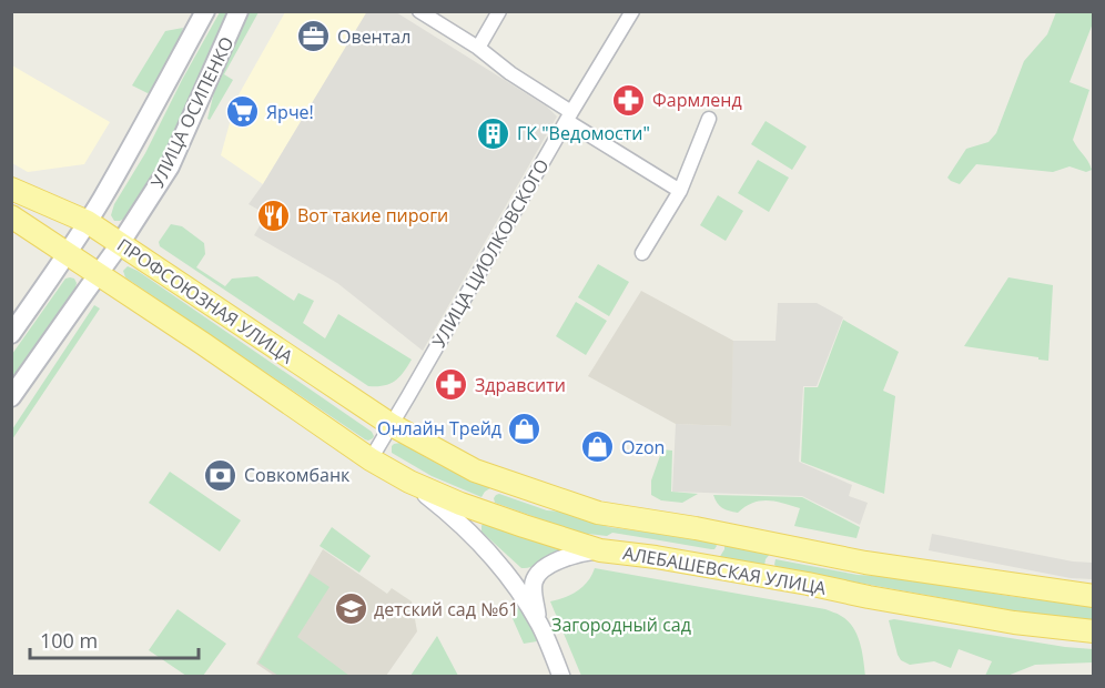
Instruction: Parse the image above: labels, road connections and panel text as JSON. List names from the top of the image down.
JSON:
{
  "streets": {
    "main road": ["УЛИЦА ОСИПЕНКО", "ПРОФСОЮЗНАЯ УЛИЦА", "АЛЕБАШЕВСКАЯ УЛИЦА"],
    "street": ["УЛИЦА ЦИОЛКОВСКОГО"]
  },
  "crossings": [
    ["УЛИЦА ОСИПЕНКО", "ПРОФСОЮЗНАЯ УЛИЦА"],
    ["УЛИЦА ЦИОЛКОВСКОГО", "ПРОФСОЮЗНАЯ УЛИЦА"],
    ["УЛИЦА ЦИОЛКОВСКОГО", "АЛЕБАШЕВСКАЯ УЛИЦА"],
    ["ПРОФСОЮЗНАЯ УЛИЦА", "АЛЕБАШЕВСКАЯ УЛИЦА"]
  ],
  "parks": ["Загородный сад"],
  "places": {
    "office": ["Овентал"],
    "pharmacy": ["Фармленд", "Здравсити"],
    "supermarket": ["Ярче!"],
    "building": ["ГК \"Ведомости\""],
    "restaurant": ["Вот такие пироги"],
    "shop": ["Онлайн Трейд", "Ozon"],
    "bank": ["Совкомбанк"],
    "school or university": ["детский сад №61"]
  },
  "scale_bar": "100 m"
}
